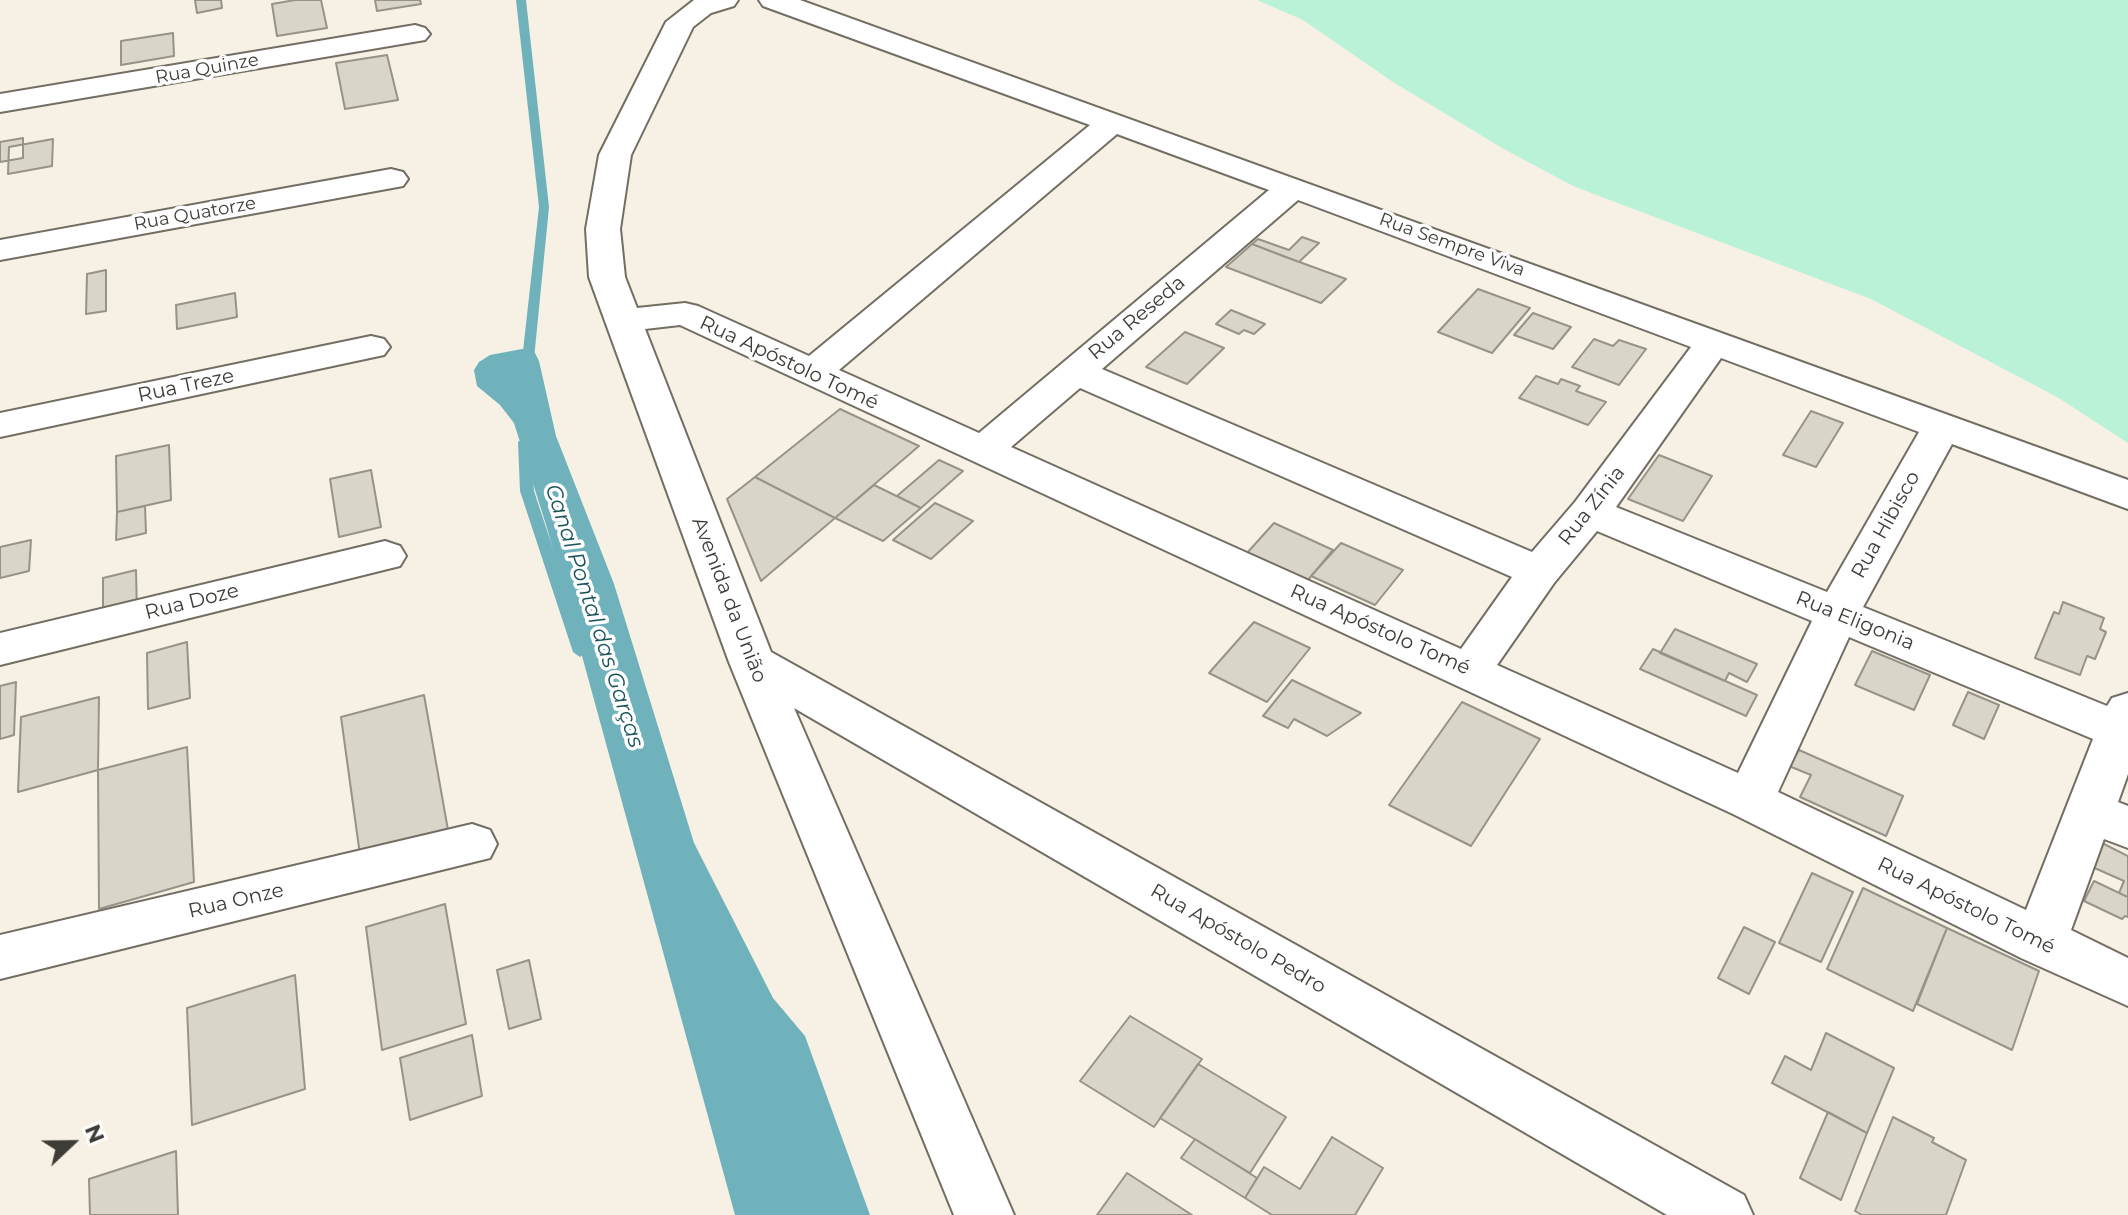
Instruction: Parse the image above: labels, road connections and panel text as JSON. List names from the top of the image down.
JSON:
{
  "streets": {
    "street": [
      "Rua Quinze",
      "Rua Quatorze",
      "Rua Sempre Viva",
      "Rua Reseda",
      "Rua Apóstolo Tomé",
      "Rua Treze",
      "Rua Zínia",
      "Rua Hibisco",
      "Avenida da União",
      "Rua Doze",
      "Rua Eligonia",
      "Rua Onze",
      "Rua Apóstolo Pedro"
    ]
  },
  "crossings": [
    ["Rua Sempre Viva", "Rua Reseda"],
    ["Rua Sempre Viva", "Rua Zínia"],
    ["Rua Sempre Viva", "Rua Hibisco"],
    ["Rua Reseda", "Rua Apóstolo Tomé"],
    ["Rua Apóstolo Tomé", "Rua Zínia"],
    ["Rua Apóstolo Tomé", "Rua Hibisco"],
    ["Rua Apóstolo Tomé", "Avenida da União"],
    ["Rua Zínia", "Rua Eligonia"],
    ["Rua Hibisco", "Rua Eligonia"],
    ["Avenida da União", "Rua Apóstolo Pedro"]
  ],
  "water": ["Canal Pontal das Garças"],
  "north": "right"
}
